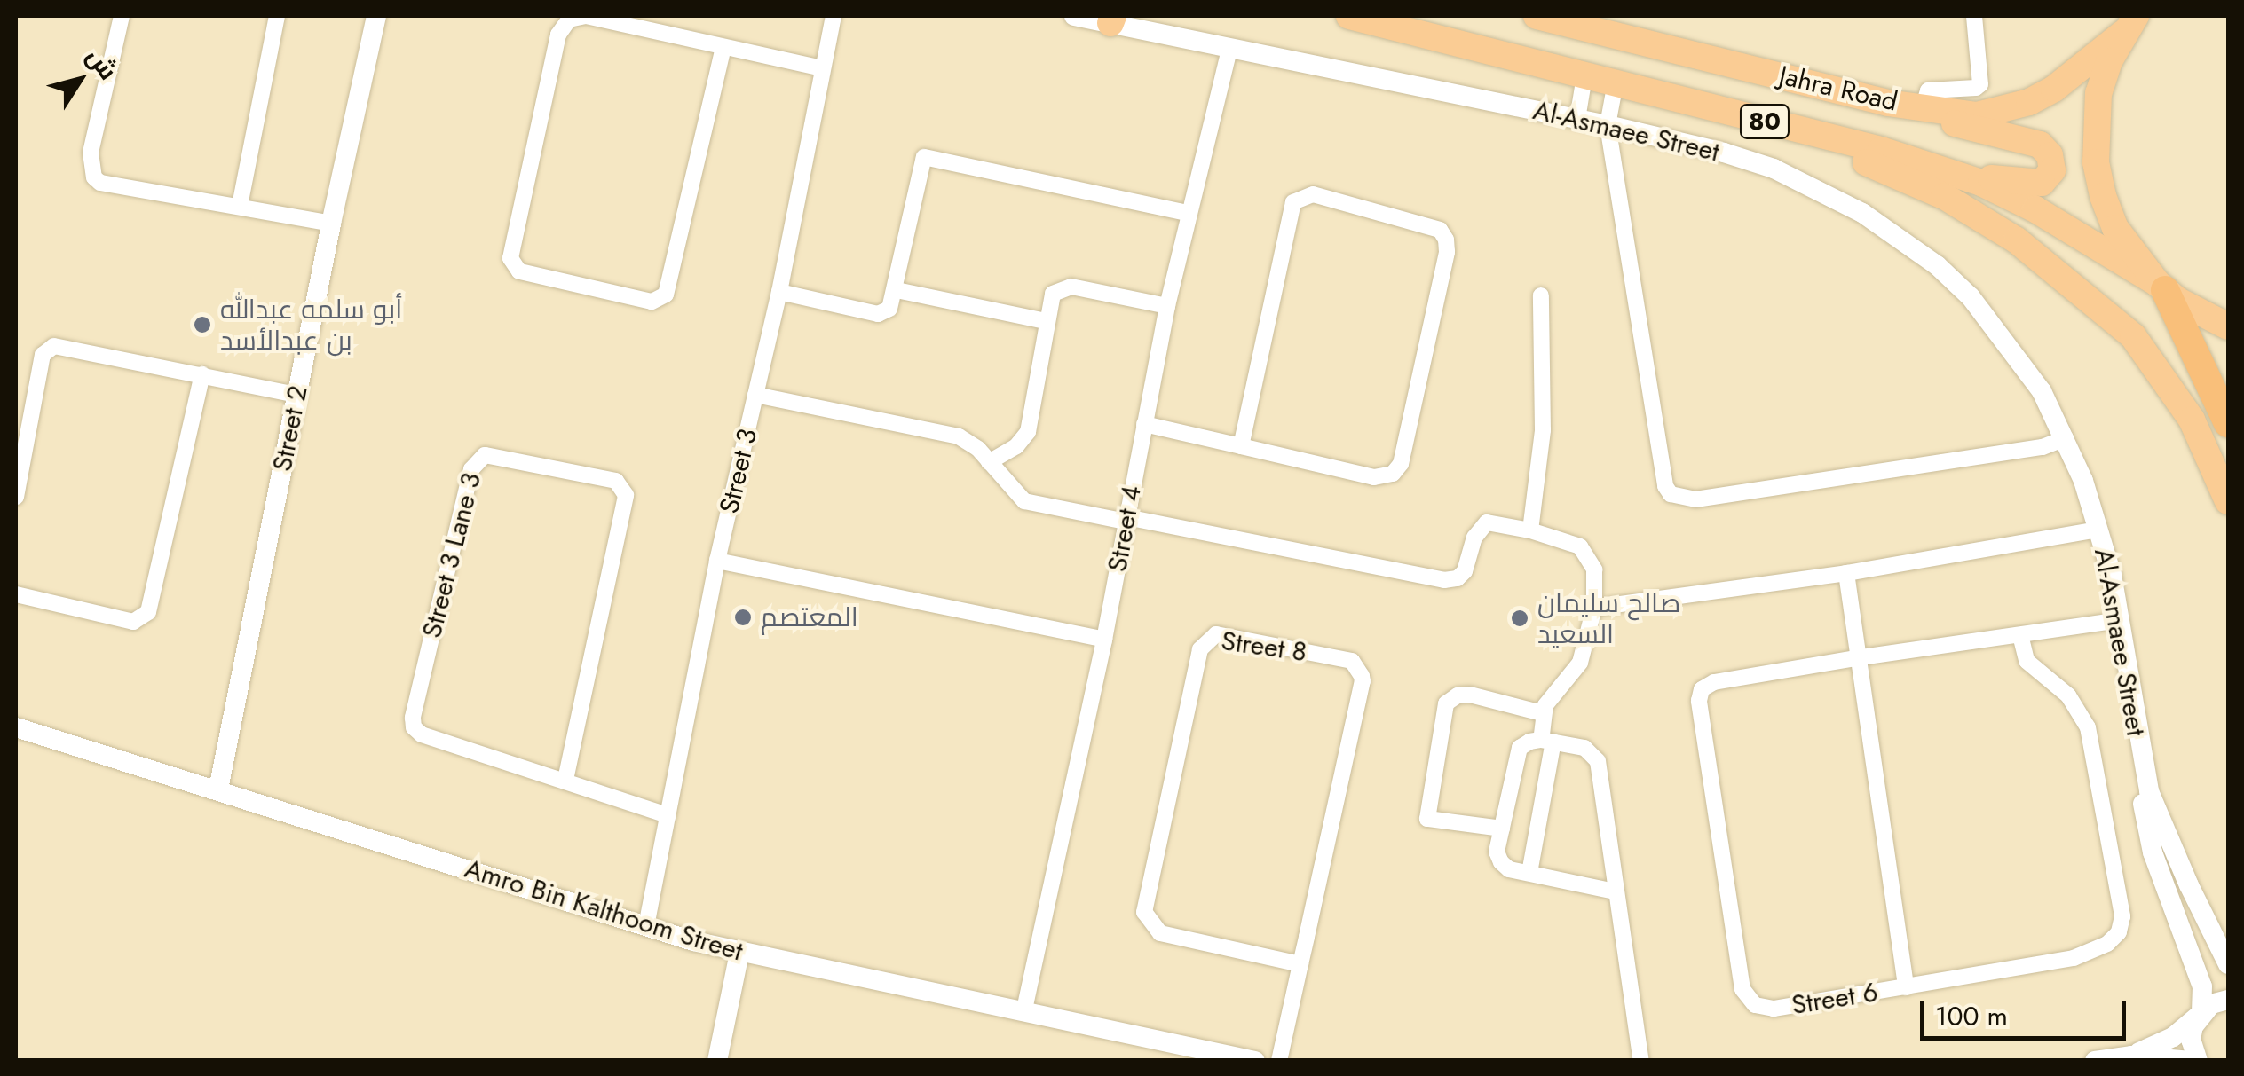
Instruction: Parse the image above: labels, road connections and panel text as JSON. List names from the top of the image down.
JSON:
{
  "streets": {
    "highway": ["Jahra Road", "80"],
    "street": [
      "Al-Asmaee Street",
      "Street 2",
      "Street 3",
      "Street 4",
      "Street 3 Lane 3",
      "Street 8",
      "Amro Bin Kalthoom Street",
      "Street 6"
    ]
  },
  "crossings": [
    ["Jahra Road", "80"],
    ["Al-Asmaee Street", "Street 4"],
    ["Al-Asmaee Street", "Street 6"],
    ["Street 2", "Amro Bin Kalthoom Street"],
    ["Street 3", "Street 3 Lane 3"],
    ["Street 3", "Amro Bin Kalthoom Street"],
    ["Street 4", "Amro Bin Kalthoom Street"]
  ],
  "places": ["أبو سلمه عبدالله بن عبدالأسد", "المعتصم", "صالح سليمان السعيد"],
  "scale_bar": "100 m",
  "north": "top right"
}
